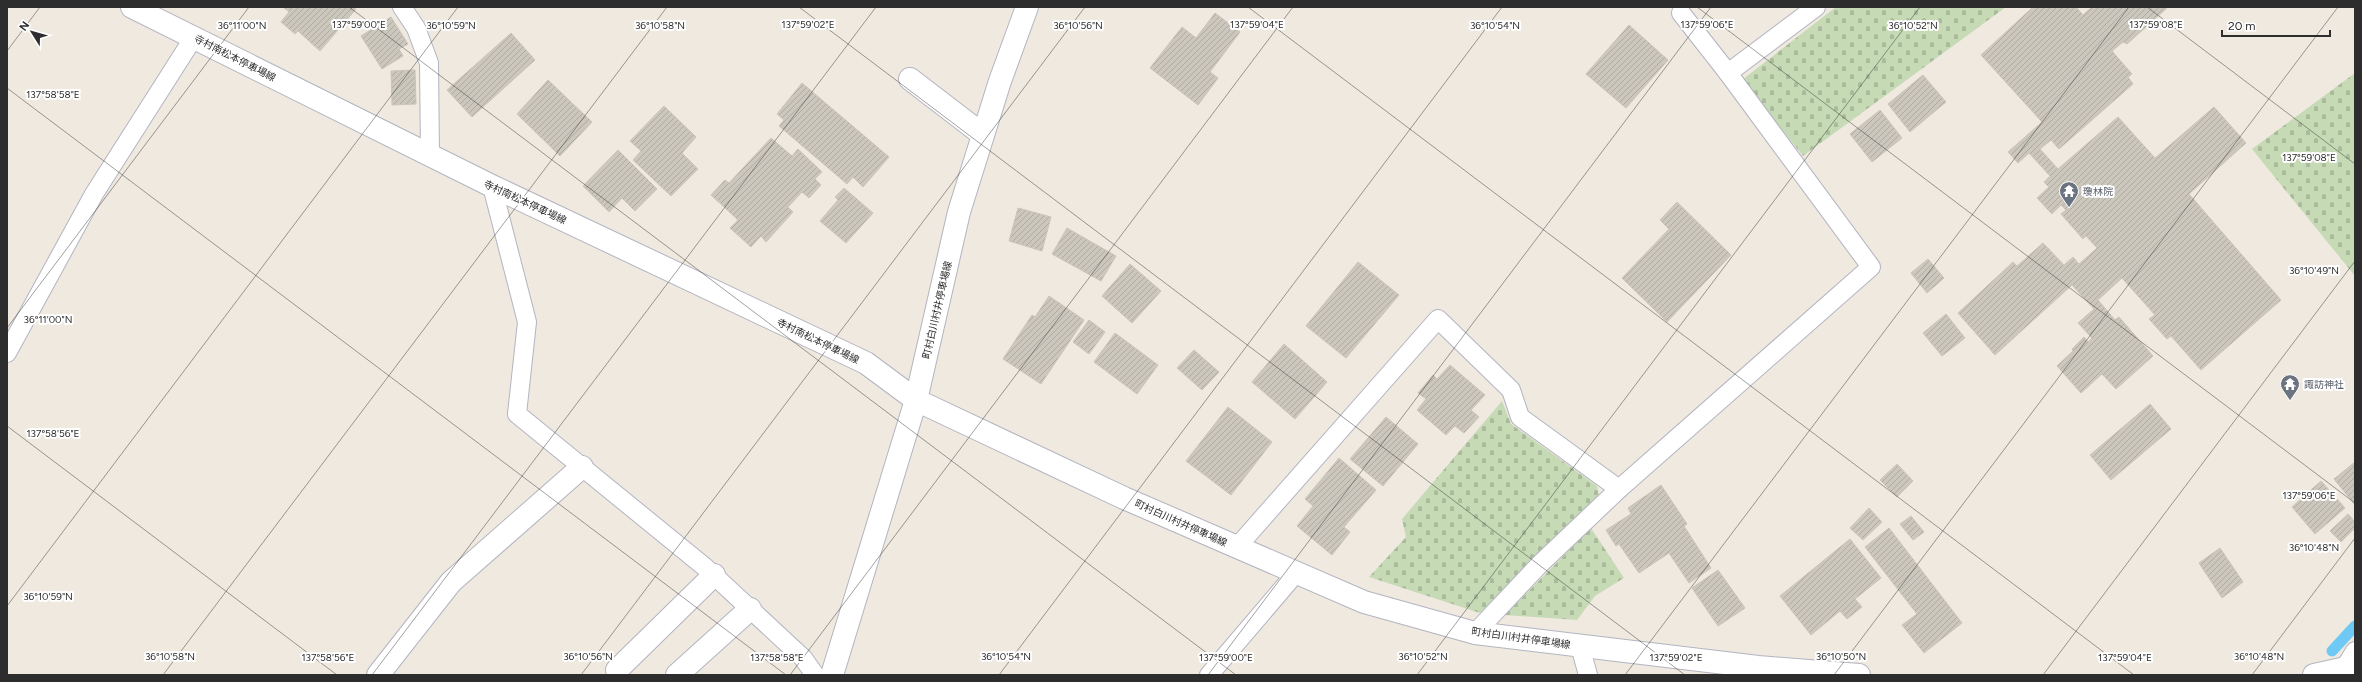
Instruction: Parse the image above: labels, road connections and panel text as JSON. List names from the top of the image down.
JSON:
{
  "streets": {
    "main road": ["寺村南松本停車場線", "町村白川村井停車場線"]
  },
  "crossings": [
    ["寺村南松本停車場線", "町村白川村井停車場線"]
  ],
  "places": {
    "temple": ["瓊林院", "諏訪神社"]
  },
  "scale_bar": "20 m",
  "north": "top left",
  "coordinates": [
    "137°59'08\"E",
    "137°59'00\"E",
    "137°59'02\"E",
    "137°59'04\"E",
    "137°59'06\"E",
    "36°11'00\"N",
    "36°10'59\"N",
    "36°10'58\"N",
    "36°10'56\"N",
    "36°10'54\"N",
    "36°10'52\"N",
    "137°58'58\"E",
    "36°10'49\"N",
    "137°58'56\"E",
    "36°10'48\"N",
    "36°10'50\"N"
  ]
}
